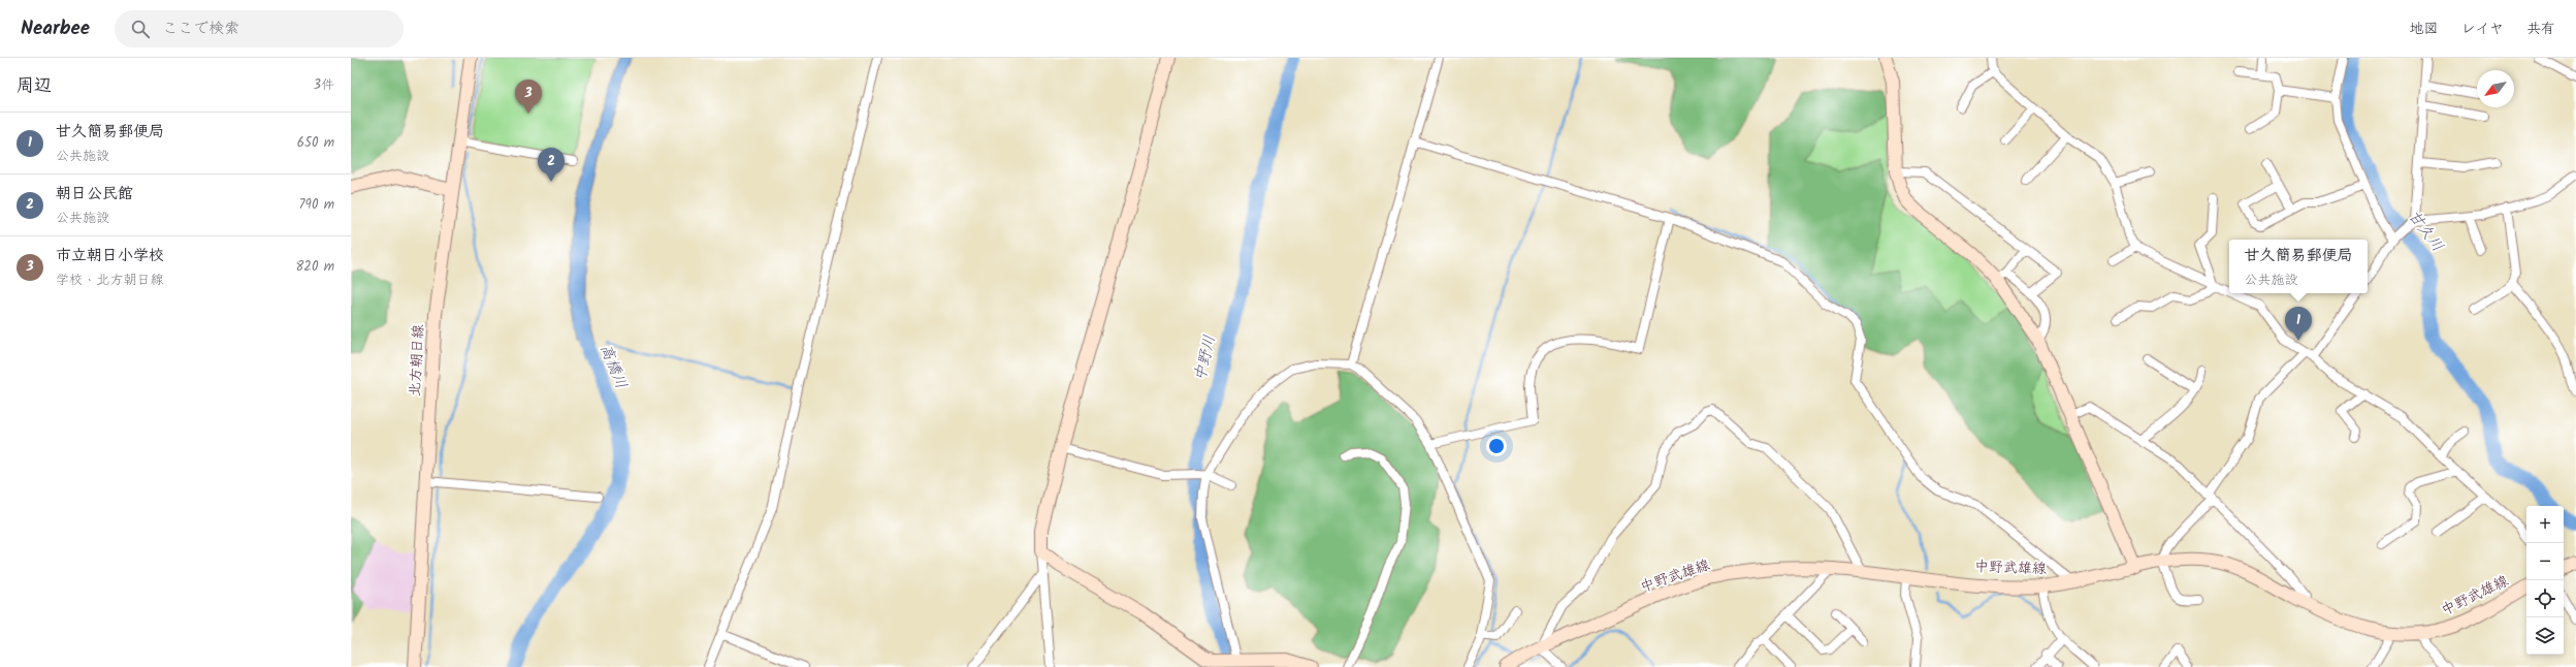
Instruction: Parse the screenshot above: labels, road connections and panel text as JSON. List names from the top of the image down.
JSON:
{
  "streets": {
    "main road": ["北方朝日線", "中野武雄線"]
  },
  "water": ["甘久川", "中野川", "高橋川"],
  "north": "bottom left",
  "page": {
    "header": "Nearbee",
    "search": "ここで検索",
    "nav": ["地図", "レイヤ", "共有"],
    "heading": ["周辺", "3件"],
    "pins": ["3", "2", "1"],
    "list": [
      {
        "mark": "1",
        "name": "甘久簡易郵便局",
        "note": "公共施設",
        "value": "650 m"
      },
      {
        "mark": "2",
        "name": "朝日公民館",
        "note": "公共施設",
        "value": "790 m"
      },
      {
        "mark": "3",
        "name": "市立朝日小学校",
        "note": "学校 · 北方朝日線",
        "value": "820 m"
      }
    ],
    "popup": ["甘久簡易郵便局", "公共施設"],
    "map_buttons": ["+", "−"]
  }
}
